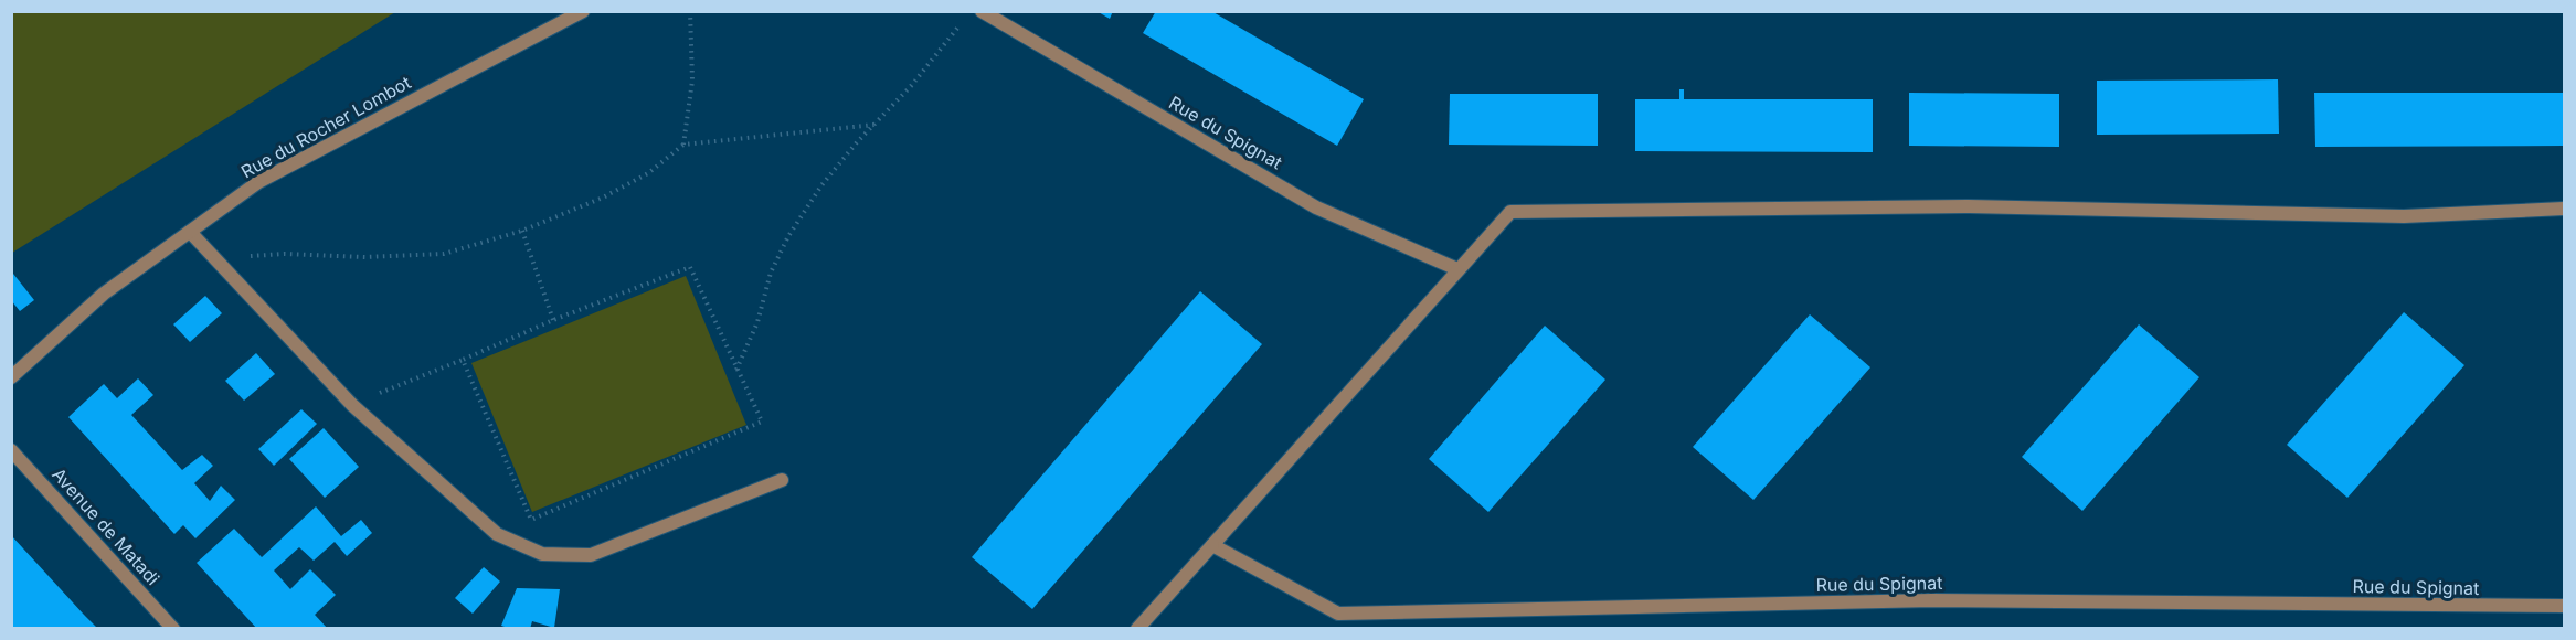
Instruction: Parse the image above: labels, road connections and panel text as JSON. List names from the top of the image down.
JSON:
{
  "streets": {
    "street": ["Rue du Rocher Lombot", "Rue du Spignat", "Avenue de Matadi"]
  }
}
